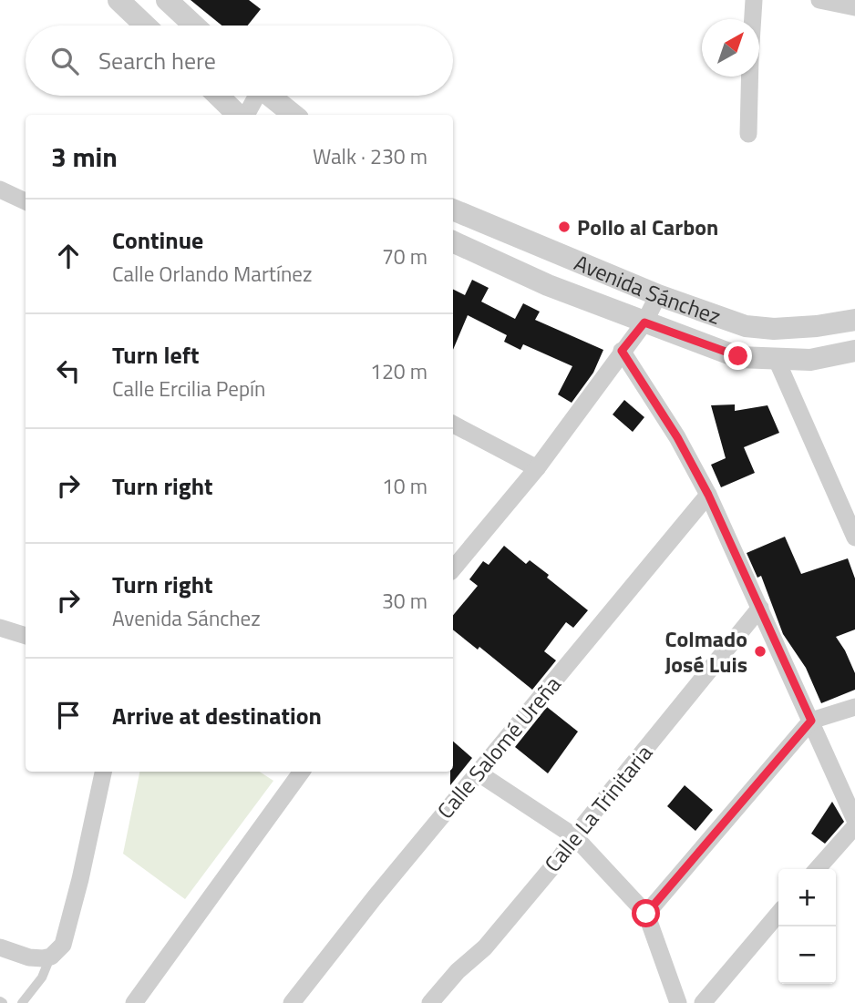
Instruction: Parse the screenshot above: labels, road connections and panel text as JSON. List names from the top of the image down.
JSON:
{
  "streets": {
    "street": ["Avenida Sánchez", "Calle Salomé Ureña", "Calle La Trinitaria"]
  },
  "places": ["Pollo al Carbon", "Colmado José Luis"],
  "north": "top right",
  "page": {
    "search": "Search here",
    "heading": ["3 min", "Walk · 230 m"],
    "list": [
      ["Continue", "Calle Orlando Martínez", "70 m"],
      ["Turn left", "Calle Ercilia Pepín", "120 m"],
      ["Turn right", "10 m"],
      ["Turn right", "Avenida Sánchez", "30 m"],
      "Arrive at destination"
    ],
    "map_buttons": ["+", "−"]
  }
}
